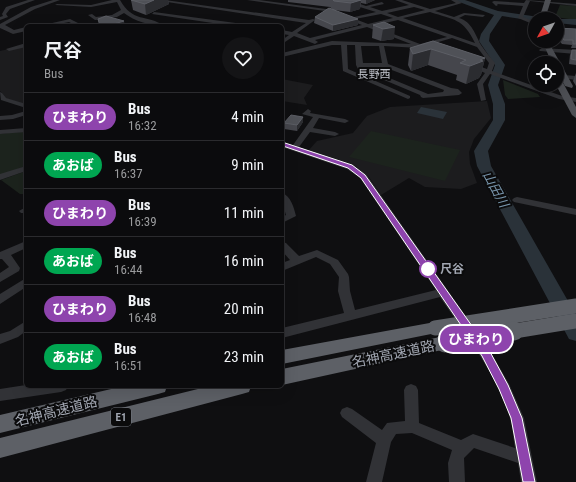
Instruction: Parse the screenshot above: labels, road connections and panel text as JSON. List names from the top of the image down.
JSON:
{
  "streets": {
    "highway": ["名神高速道路", "E1"]
  },
  "districts": ["長野西"],
  "water": ["山田川"],
  "places": ["尺谷"],
  "lines": ["bus line ひまわり"],
  "north": "bottom left",
  "page": {
    "on_map": "ひまわり",
    "heading": ["尺谷", "Bus"],
    "list": [
      {
        "mark": "ひまわり",
        "name": "Bus",
        "note": "16:32",
        "value": "4 min"
      },
      {
        "mark": "あおば",
        "name": "Bus",
        "note": "16:37",
        "value": "9 min"
      },
      {
        "mark": "ひまわり",
        "name": "Bus",
        "note": "16:39",
        "value": "11 min"
      },
      {
        "mark": "あおば",
        "name": "Bus",
        "note": "16:44",
        "value": "16 min"
      },
      {
        "mark": "ひまわり",
        "name": "Bus",
        "note": "16:48",
        "value": "20 min"
      },
      {
        "mark": "あおば",
        "name": "Bus",
        "note": "16:51",
        "value": "23 min"
      }
    ]
  }
}
